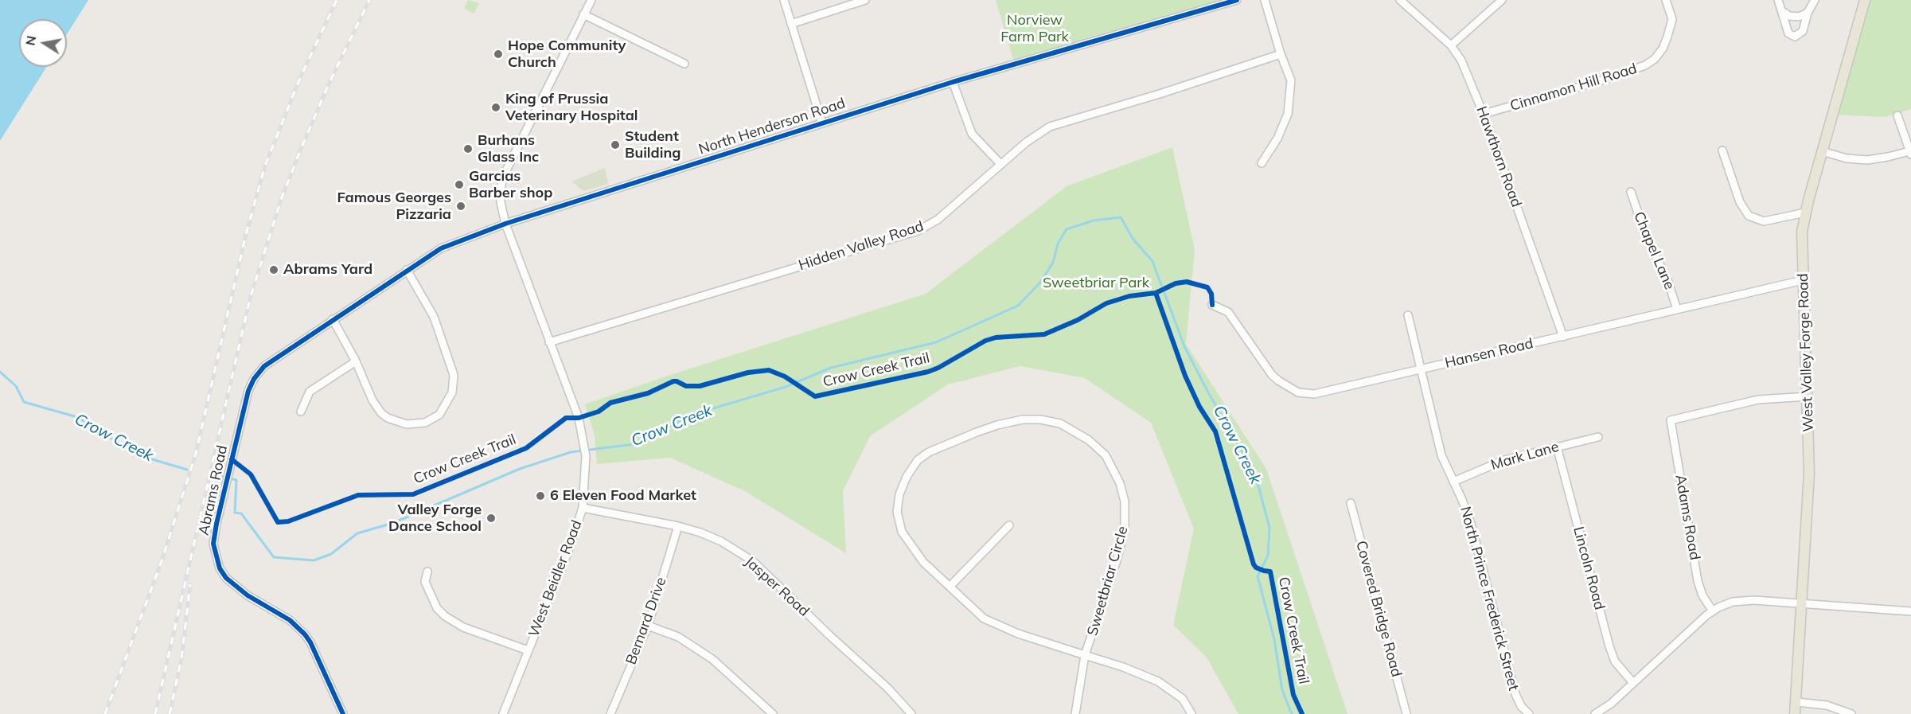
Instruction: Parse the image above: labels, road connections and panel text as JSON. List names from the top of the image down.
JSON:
{
  "streets": {
    "main road": ["West Valley Forge Road"],
    "street": [
      "Cinnamon Hill Road",
      "North Henderson Road",
      "Hawthorn Road",
      "Hidden Valley Road",
      "Chapel Lane",
      "Hansen Road",
      "Mark Lane",
      "Abrams Road",
      "Adams Road",
      "Lincoln Road",
      "West Beidler Road",
      "Sweetbriar Circle",
      "Jasper Road",
      "North Prince Frederick Street",
      "Covered Bridge Road",
      "Bernard Drive"
    ],
    "cycle path": ["Crow Creek Trail"]
  },
  "crossings": [
    ["Cinnamon Hill Road", "Hawthorn Road"],
    ["North Henderson Road", "Abrams Road"],
    ["North Henderson Road", "West Beidler Road"],
    ["Hawthorn Road", "Hansen Road"],
    ["Hidden Valley Road", "West Beidler Road"],
    ["Chapel Lane", "Hansen Road"],
    ["West Valley Forge Road", "Hansen Road"],
    ["West Valley Forge Road", "Adams Road"],
    ["Hansen Road", "North Prince Frederick Street"],
    ["Mark Lane", "Lincoln Road"],
    ["Mark Lane", "North Prince Frederick Street"],
    ["West Beidler Road", "Jasper Road"],
    ["Jasper Road", "Bernard Drive"]
  ],
  "water": ["Crow Creek"],
  "parks": ["Norview Farm Park", "Sweetbriar Park"],
  "places": [
    "Hope Community Church",
    "King of Prussia Veterinary Hospital",
    "Student Building",
    "Burhans Glass Inc",
    "Garcias Barber shop",
    "Famous Georges Pizzaria",
    "Abrams Yard",
    "6 Eleven Food Market",
    "Valley Forge Dance School"
  ],
  "north": "left"
}
